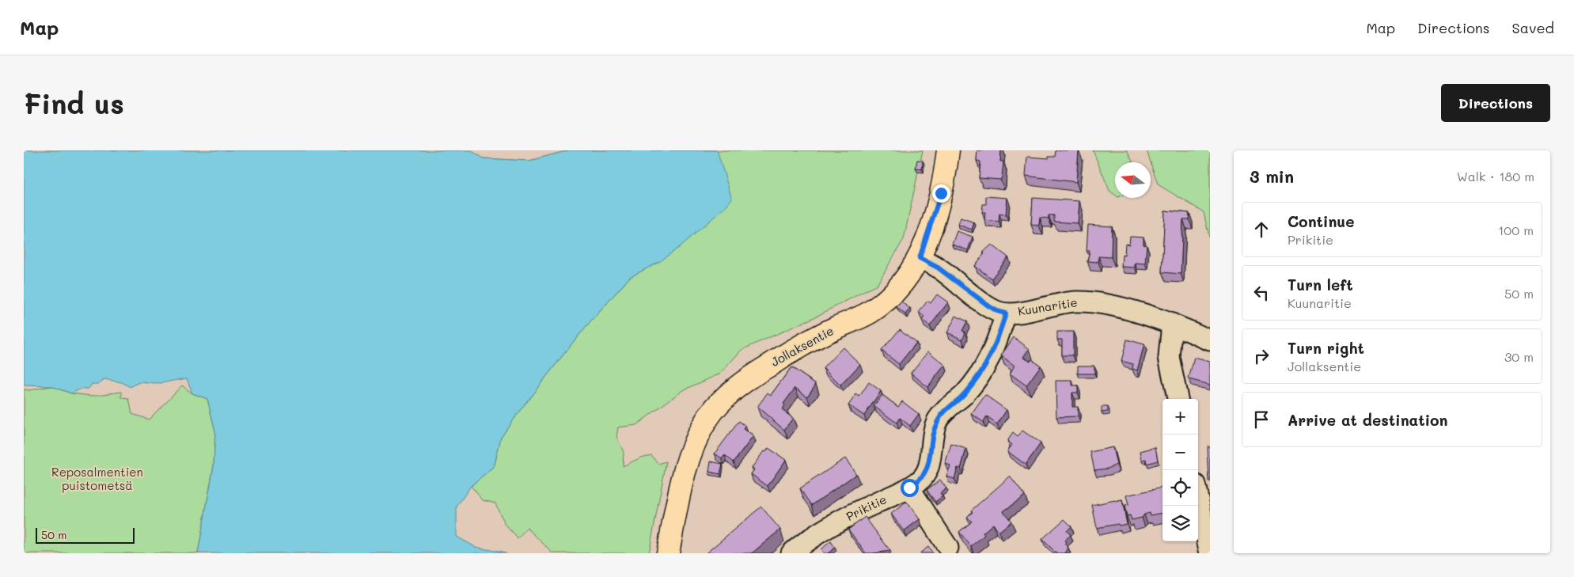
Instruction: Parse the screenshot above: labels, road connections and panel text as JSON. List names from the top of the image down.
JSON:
{
  "streets": {
    "main road": ["Jollaksentie"],
    "street": ["Kuunaritie", "Prikitie"]
  },
  "crossings": [
    ["Kuunaritie", "Jollaksentie"],
    ["Kuunaritie", "Prikitie"]
  ],
  "parks": ["Reposalmentien puistometsä"],
  "scale_bar": "50 m",
  "north": "left",
  "page": {
    "header": "Map",
    "nav": ["Map", "Directions", "Saved"],
    "buttons": "Directions",
    "title": "Find us",
    "heading": ["3 min", "Walk · 180 m"],
    "list": [
      ["Continue", "Prikitie", "100 m"],
      ["Turn left", "Kuunaritie", "50 m"],
      ["Turn right", "Jollaksentie", "30 m"],
      "Arrive at destination"
    ],
    "map_buttons": ["+", "−"],
    "scale": "50 m"
  }
}
